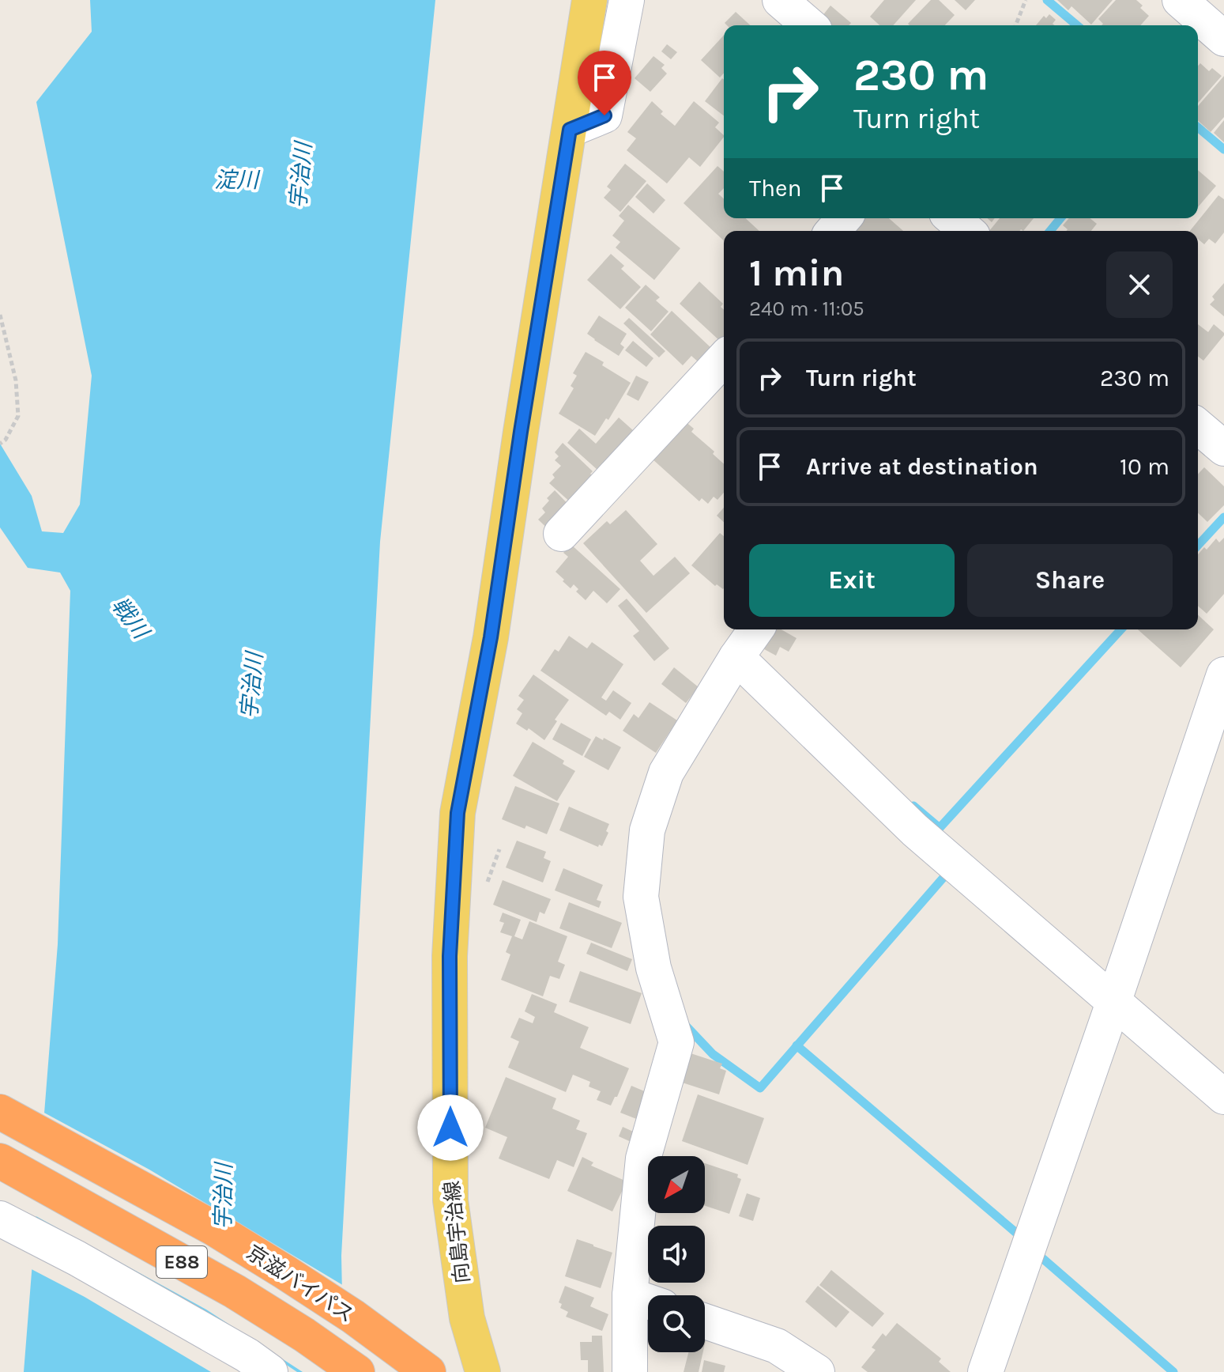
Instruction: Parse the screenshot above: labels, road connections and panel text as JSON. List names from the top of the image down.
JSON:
{
  "streets": {
    "highway": ["E88", "京滋バイパス"],
    "main road": ["向島宇治線"]
  },
  "water": ["宇治川", "淀川", "戦川"],
  "north": "bottom left",
  "page": {
    "turn": ["230 m", "Turn right"],
    "then": "Then",
    "heading": ["1 min", "240 m · 11:05"],
    "list": [
      {
        "name": "Turn right",
        "value": "230 m"
      },
      {
        "name": "Arrive at destination",
        "value": "10 m"
      }
    ],
    "buttons": ["Exit", "Share"]
  }
}
